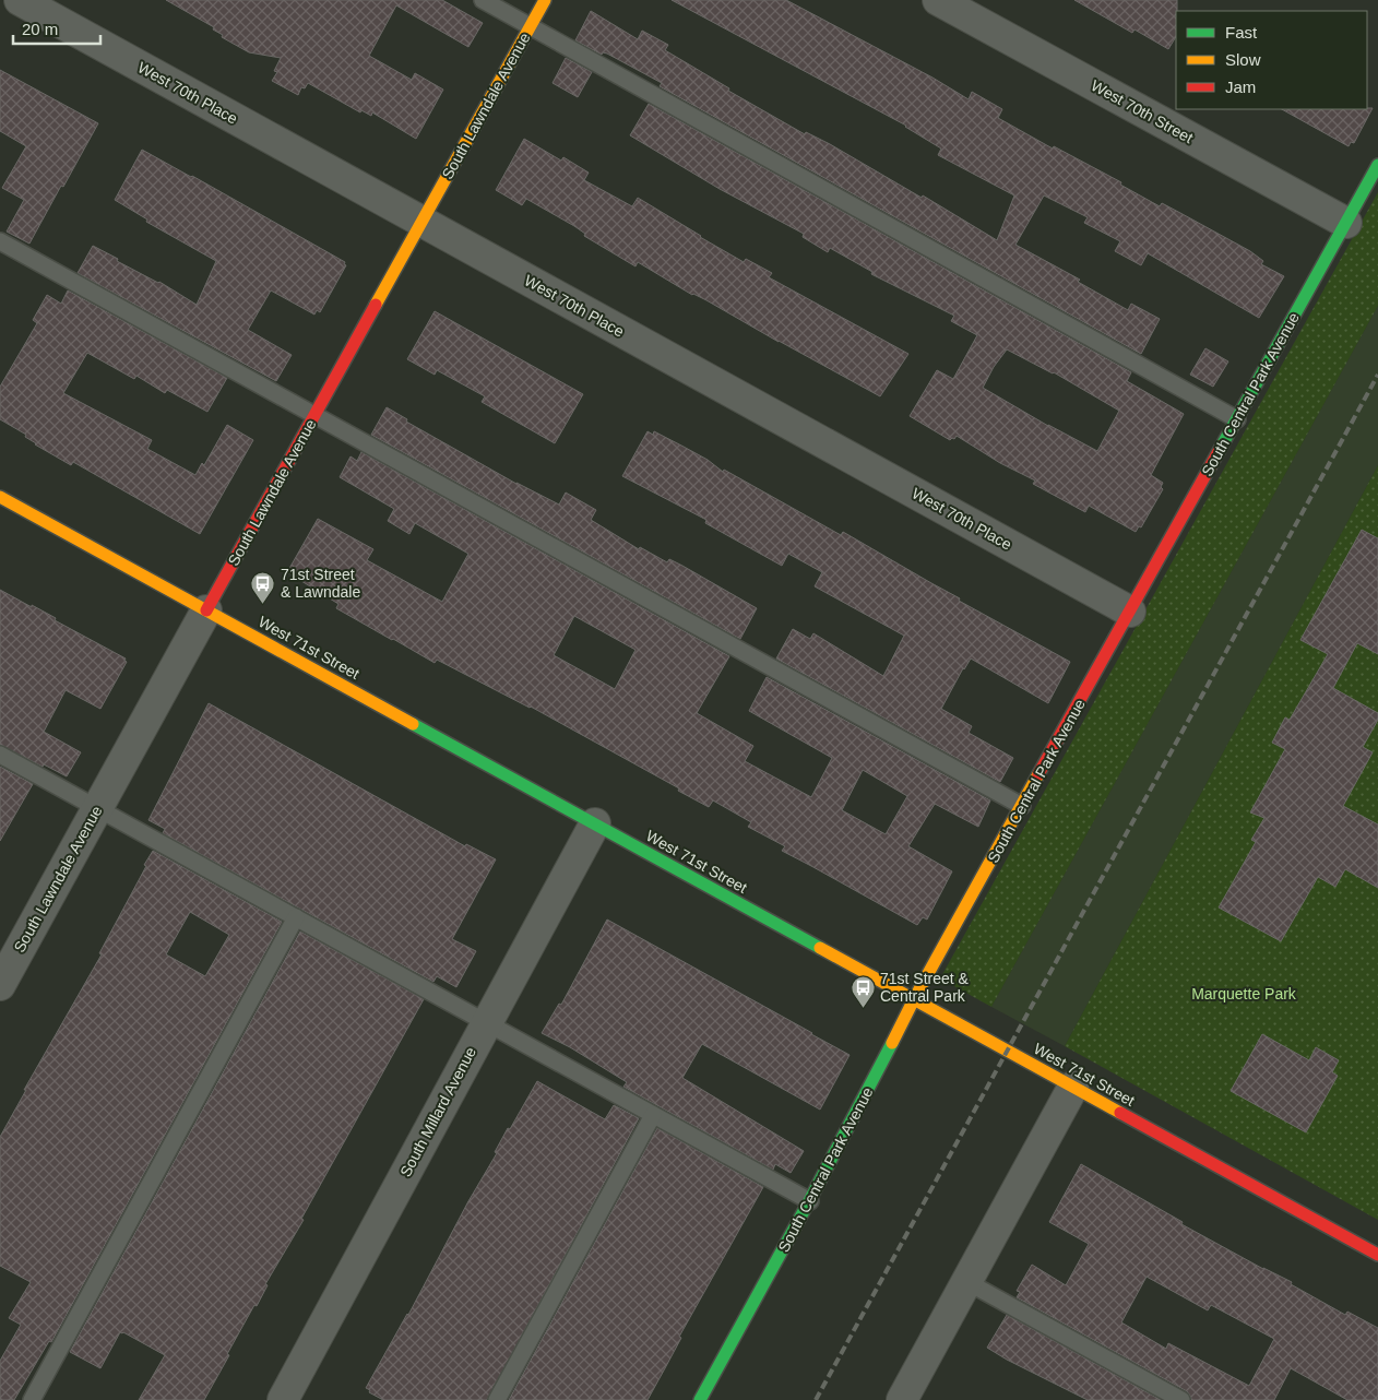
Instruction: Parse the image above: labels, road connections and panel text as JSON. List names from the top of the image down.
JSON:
{
  "streets": {
    "street": [
      "West 70th Place",
      "South Lawndale Avenue",
      "West 70th Street",
      "South Central Park Avenue",
      "West 71st Street",
      "South Millard Avenue"
    ]
  },
  "crossings": [
    ["West 70th Place", "South Lawndale Avenue"],
    ["West 70th Place", "South Central Park Avenue"],
    ["South Lawndale Avenue", "West 71st Street"],
    ["West 70th Street", "South Central Park Avenue"],
    ["South Central Park Avenue", "West 71st Street"],
    ["West 71st Street", "South Millard Avenue"]
  ],
  "parks": ["Marquette Park"],
  "places": {
    "bus stop": ["71st Street & Lawndale", "71st Street & Central Park"]
  },
  "legend": ["Fast", "Slow", "Jam"],
  "scale_bar": "20 m"
}
